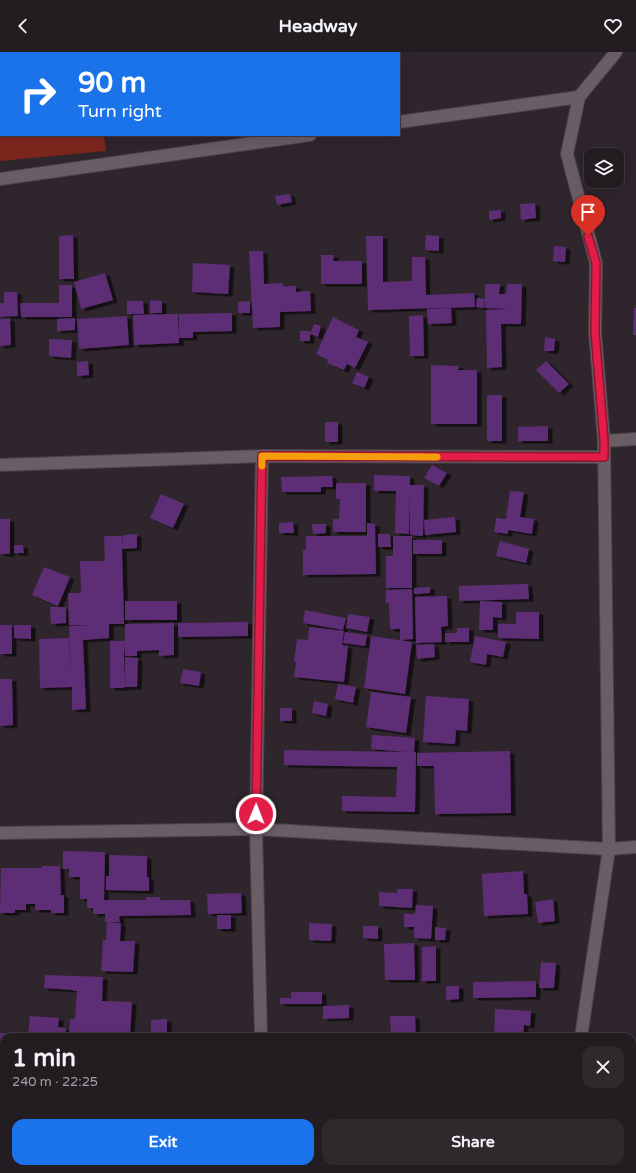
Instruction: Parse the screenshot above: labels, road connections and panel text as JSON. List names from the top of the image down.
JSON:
{
  "page": {
    "header": "Headway",
    "turn": ["90 m", "Turn right"],
    "heading": ["1 min", "240 m · 22:25"],
    "buttons": ["Exit", "Share"]
  }
}
